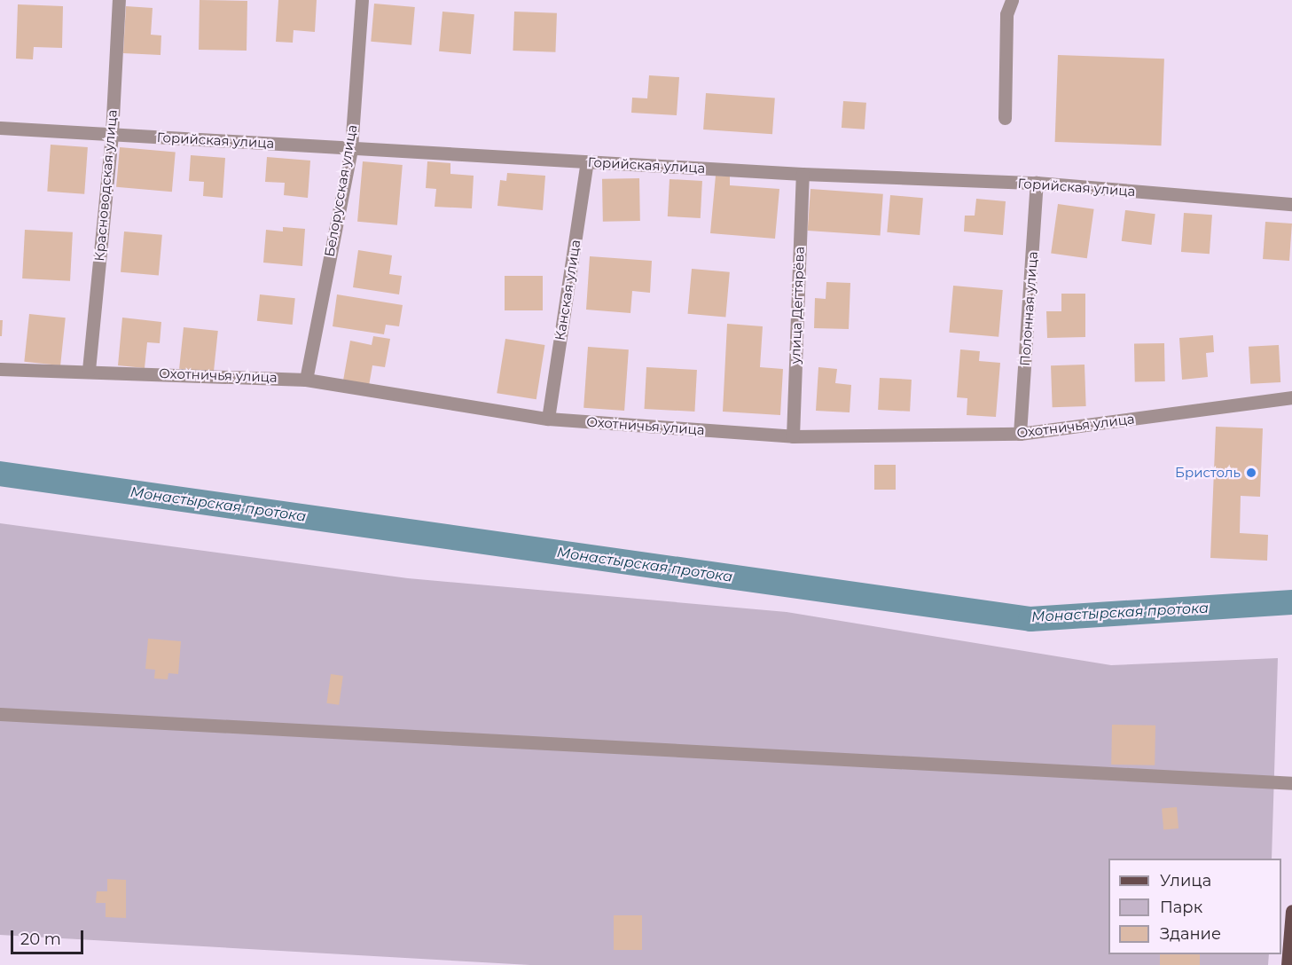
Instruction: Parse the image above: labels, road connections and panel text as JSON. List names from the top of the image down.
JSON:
{
  "streets": {
    "street": [
      "Горийская улица",
      "Красноводская улица",
      "Белорусская улица",
      "Канская улица",
      "улица Дегтярёва",
      "Полонная улица",
      "Охотничья улица"
    ]
  },
  "crossings": [
    ["Горийская улица", "Красноводская улица"],
    ["Горийская улица", "Белорусская улица"],
    ["Горийская улица", "Канская улица"],
    ["Горийская улица", "улица Дегтярёва"],
    ["Горийская улица", "Полонная улица"],
    ["Красноводская улица", "Охотничья улица"],
    ["Белорусская улица", "Охотничья улица"],
    ["Канская улица", "Охотничья улица"],
    ["улица Дегтярёва", "Охотничья улица"],
    ["Полонная улица", "Охотничья улица"]
  ],
  "water": ["Монастырская протока"],
  "places": ["Бристоль"],
  "legend": ["Улица", "Парк", "Здание"],
  "scale_bar": "20 m"
}
